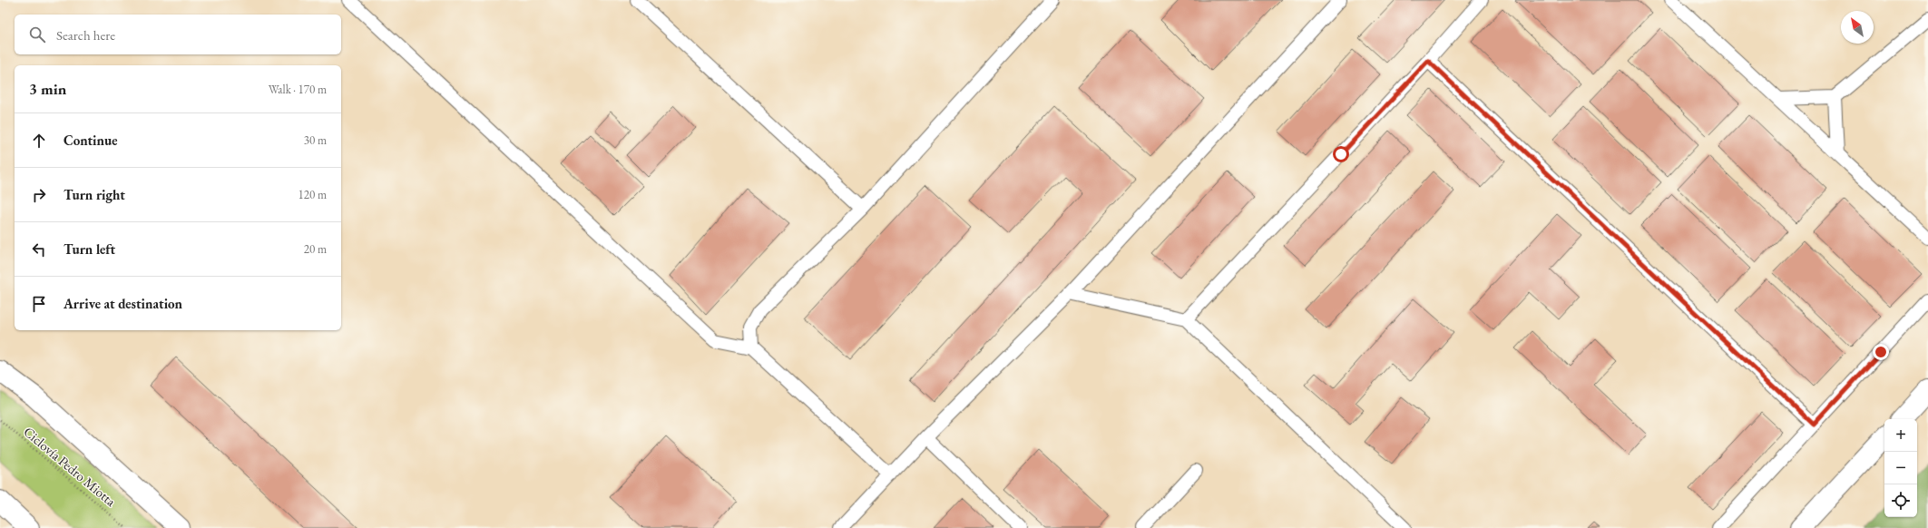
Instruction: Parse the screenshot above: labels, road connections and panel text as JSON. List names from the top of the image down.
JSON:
{
  "streets": {
    "path": ["Ciclovía Pedro Miotta"]
  },
  "north": "top left",
  "page": {
    "search": "Search here",
    "heading": ["3 min", "Walk · 170 m"],
    "list": [
      ["Continue", "30 m"],
      ["Turn right", "120 m"],
      ["Turn left", "20 m"],
      "Arrive at destination"
    ],
    "map_buttons": ["+", "−"]
  }
}
